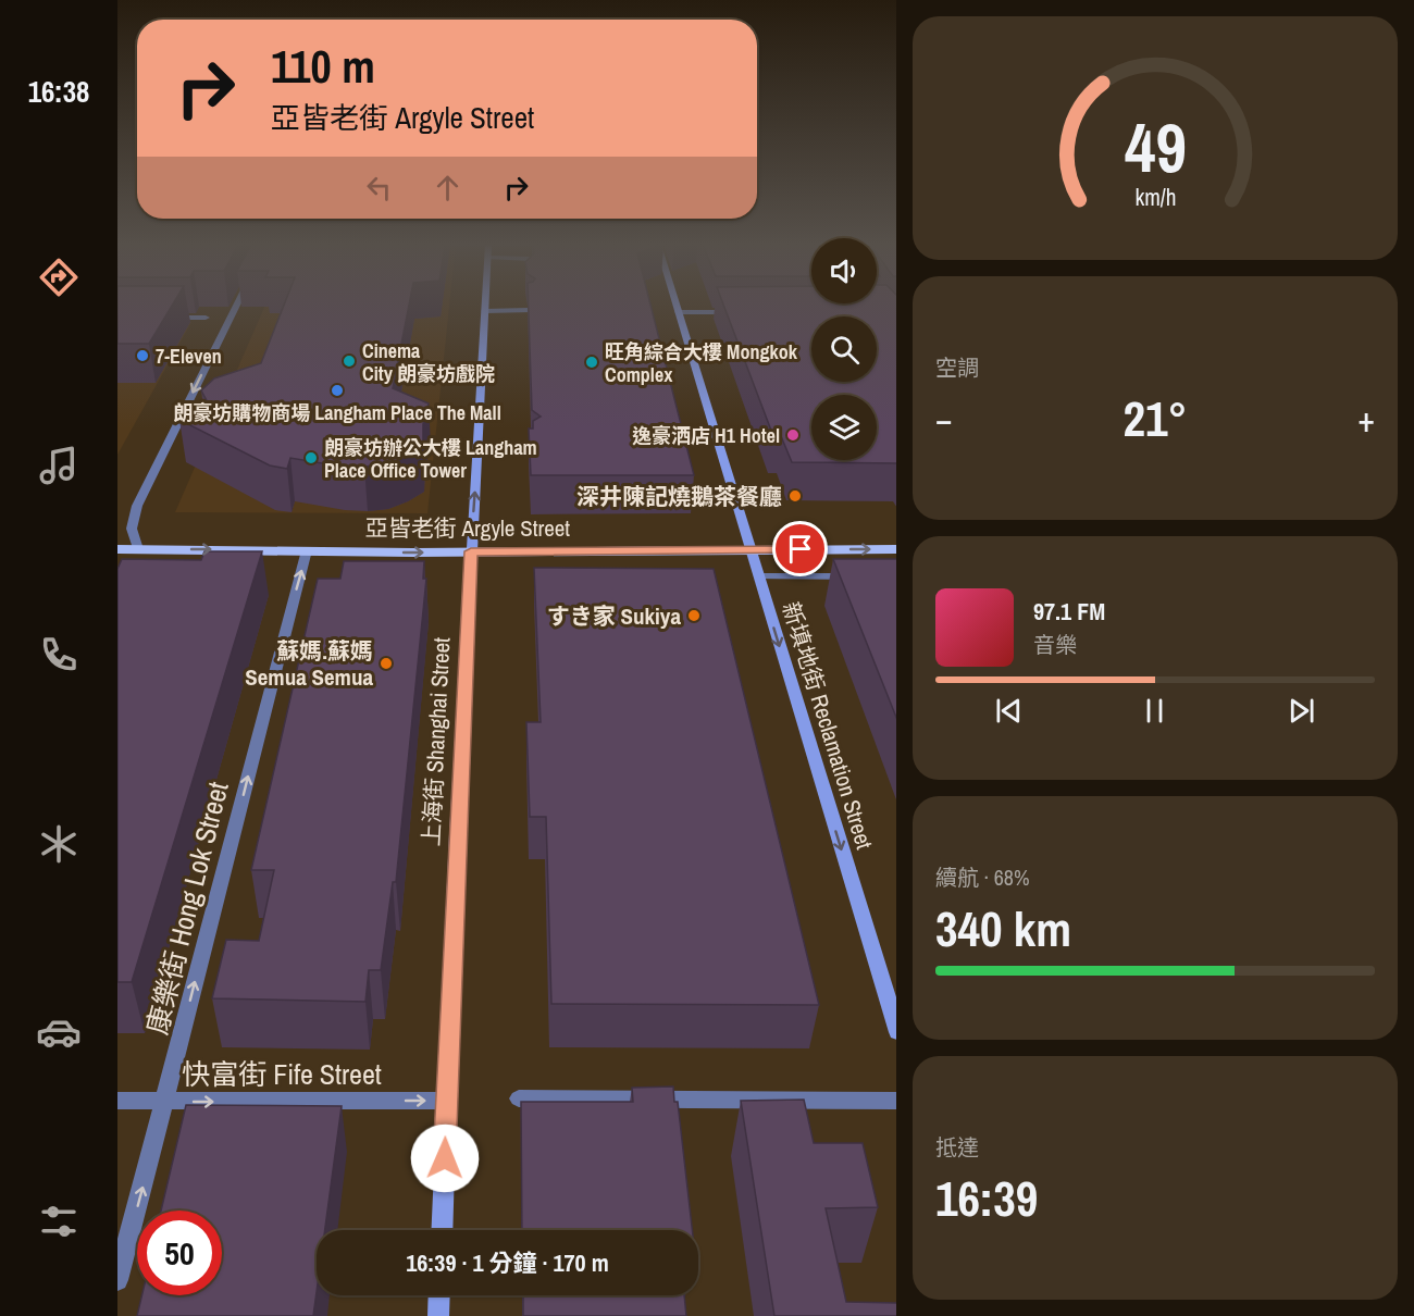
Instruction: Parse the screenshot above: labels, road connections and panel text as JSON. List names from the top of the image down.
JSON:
{
  "streets": {
    "main road": ["亞皆老街 Argyle Street", "新填地街 Reclamation Street", "上海街 Shanghai Street"],
    "street": ["康樂街 Hong Lok Street", "快富街 Fife Street"]
  },
  "crossings": [
    ["亞皆老街 Argyle Street", "新填地街 Reclamation Street"],
    ["亞皆老街 Argyle Street", "上海街 Shanghai Street"],
    ["亞皆老街 Argyle Street", "康樂街 Hong Lok Street"],
    ["上海街 Shanghai Street", "快富街 Fife Street"],
    ["康樂街 Hong Lok Street", "快富街 Fife Street"]
  ],
  "one_way": [
    "亞皆老街 Argyle Street",
    "新填地街 Reclamation Street",
    "康樂街 Hong Lok Street",
    "快富街 Fife Street"
  ],
  "places": [
    "7-Eleven",
    "Cinema City 朗豪坊戲院",
    "旺角綜合大樓 Mongkok Complex",
    "朗豪坊購物商場 Langham Place The Mall",
    "逸豪洒店 H1 Hotel",
    "朗豪坊辦公大樓 Langham Place Office Tower",
    "深井陳記燒鵝茶餐廳",
    "すき家 Sukiya",
    "蘇媽.蘇媽 Semua Semua"
  ],
  "page": {
    "tabs": "16:38",
    "turn": ["110 m", "亞皆老街 Argyle Street"],
    "tile": [
      "空調",
      ["續航 · 68%", "340 km"],
      ["抵達", "16:39"]
    ],
    "heat": ["−", "21°", "+"],
    "song": ["97.1 FM", "音樂"],
    "limit": "50",
    "trip": "16:39 · 1 分鐘 · 170 m",
    "gauge": ["49", "km/h"]
  }
}
